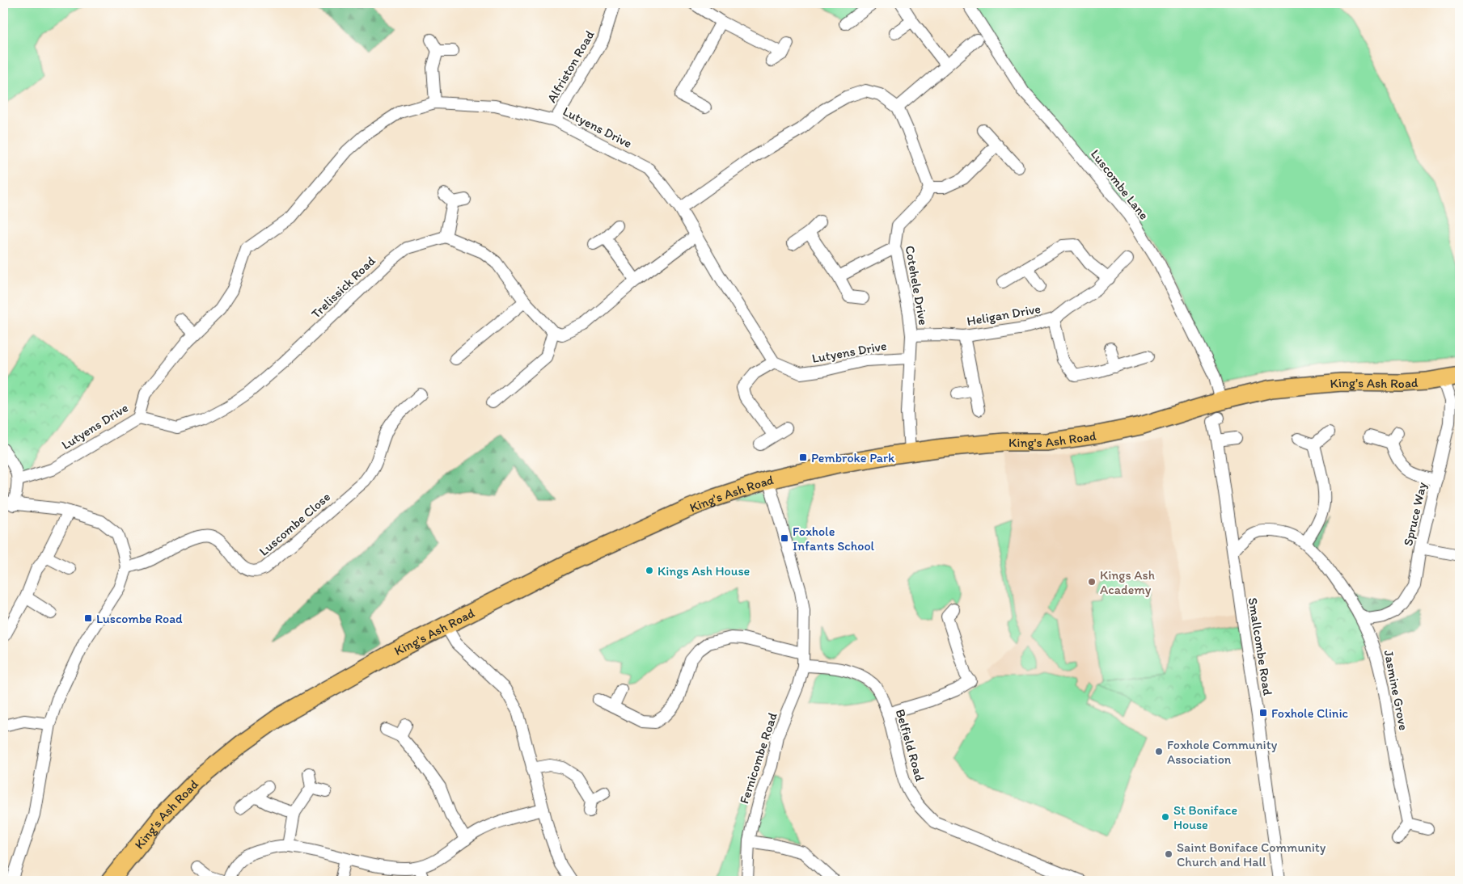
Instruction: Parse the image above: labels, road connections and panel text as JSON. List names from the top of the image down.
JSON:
{
  "streets": {
    "highway": ["King's Ash Road"],
    "street": [
      "Alfriston Road",
      "Lutyens Drive",
      "Luscombe Lane",
      "Cotehele Drive",
      "Trelissick Road",
      "Heligan Drive",
      "Spruce Way",
      "Luscombe Close",
      "Smallcombe Road",
      "Jasmine Grove",
      "Belfield Road",
      "Fernicombe Road"
    ]
  },
  "crossings": [
    ["Alfriston Road", "Lutyens Drive"],
    ["Lutyens Drive", "Cotehele Drive"],
    ["Lutyens Drive", "Trelissick Road"],
    ["Luscombe Lane", "King's Ash Road"],
    ["Cotehele Drive", "Heligan Drive"],
    ["Cotehele Drive", "King's Ash Road"],
    ["King's Ash Road", "Spruce Way"],
    ["King's Ash Road", "Fernicombe Road"],
    ["Spruce Way", "Jasmine Grove"],
    ["Smallcombe Road", "Jasmine Grove"],
    ["Belfield Road", "Fernicombe Road"]
  ],
  "places": {
    "transit": [
      "Pembroke Park",
      "Foxhole Infants School",
      "Luscombe Road",
      "Foxhole Clinic"
    ],
    "other": [
      "Kings Ash House",
      "Kings Ash Academy",
      "Foxhole Community Association",
      "St Boniface House",
      "Saint Boniface Community Church and Hall"
    ]
  }
}
